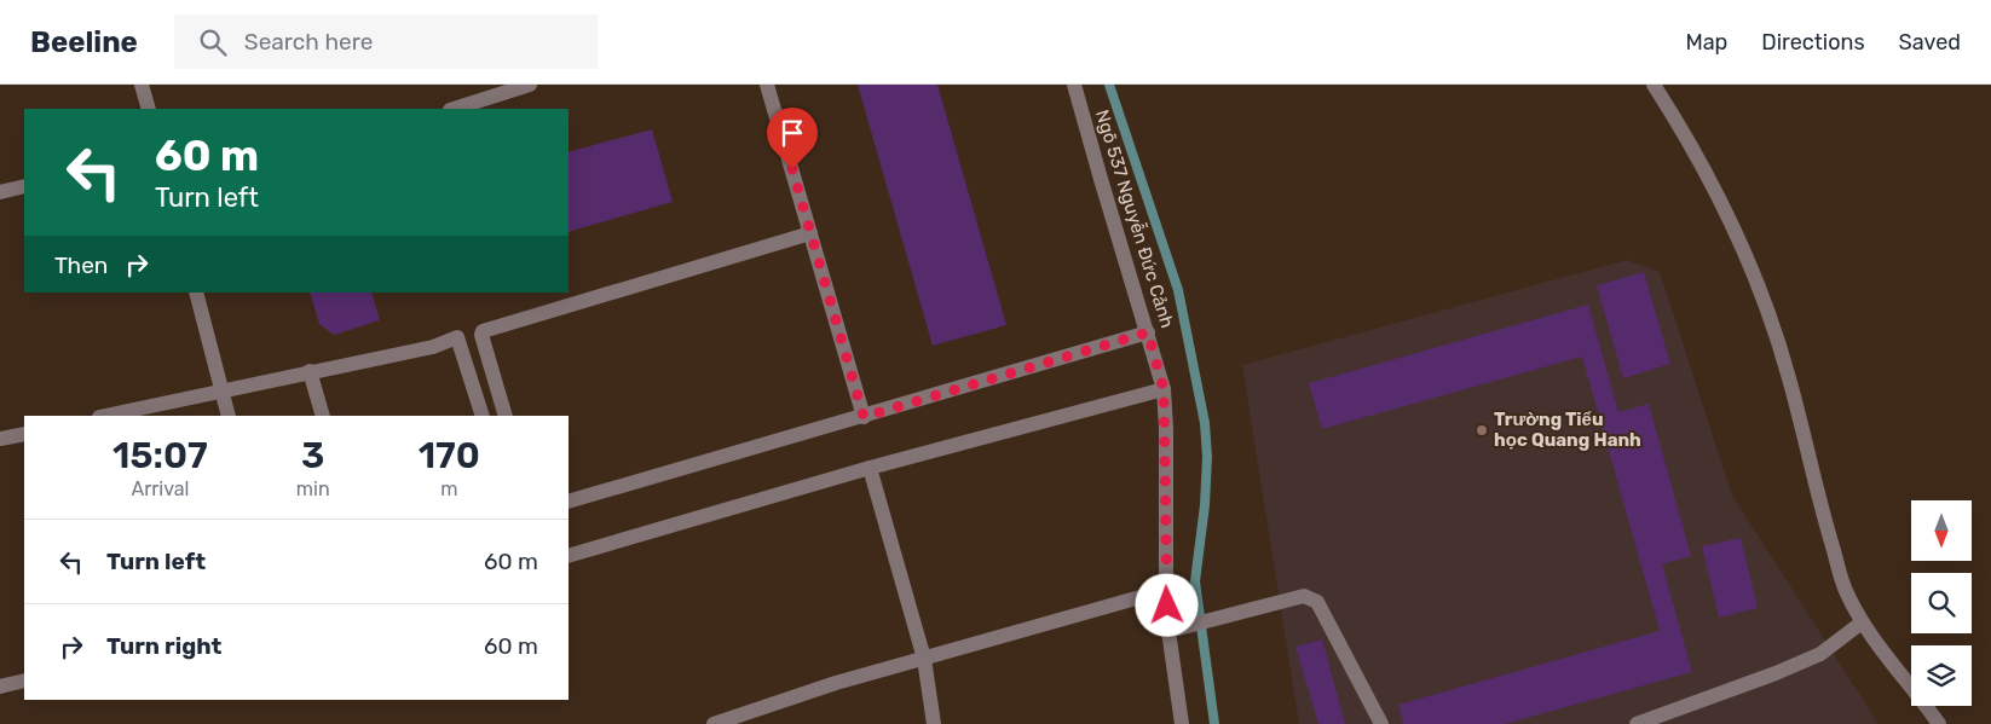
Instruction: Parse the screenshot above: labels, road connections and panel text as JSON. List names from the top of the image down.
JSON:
{
  "streets": {
    "street": ["Ngõ 537 Nguyễn Đức Cảnh"]
  },
  "places": ["Trường Tiểu học Quang Hanh"],
  "north": "bottom",
  "page": {
    "header": "Beeline",
    "search": "Search here",
    "nav": ["Map", "Directions", "Saved"],
    "turn": ["60 m", "Turn left"],
    "then": "Then",
    "eta": [
      "15:07",
      "Arrival",
      "3",
      "min",
      "170",
      "m"
    ],
    "list": [
      {
        "name": "Turn left",
        "value": "60 m"
      },
      {
        "name": "Turn right",
        "value": "60 m"
      }
    ]
  }
}
